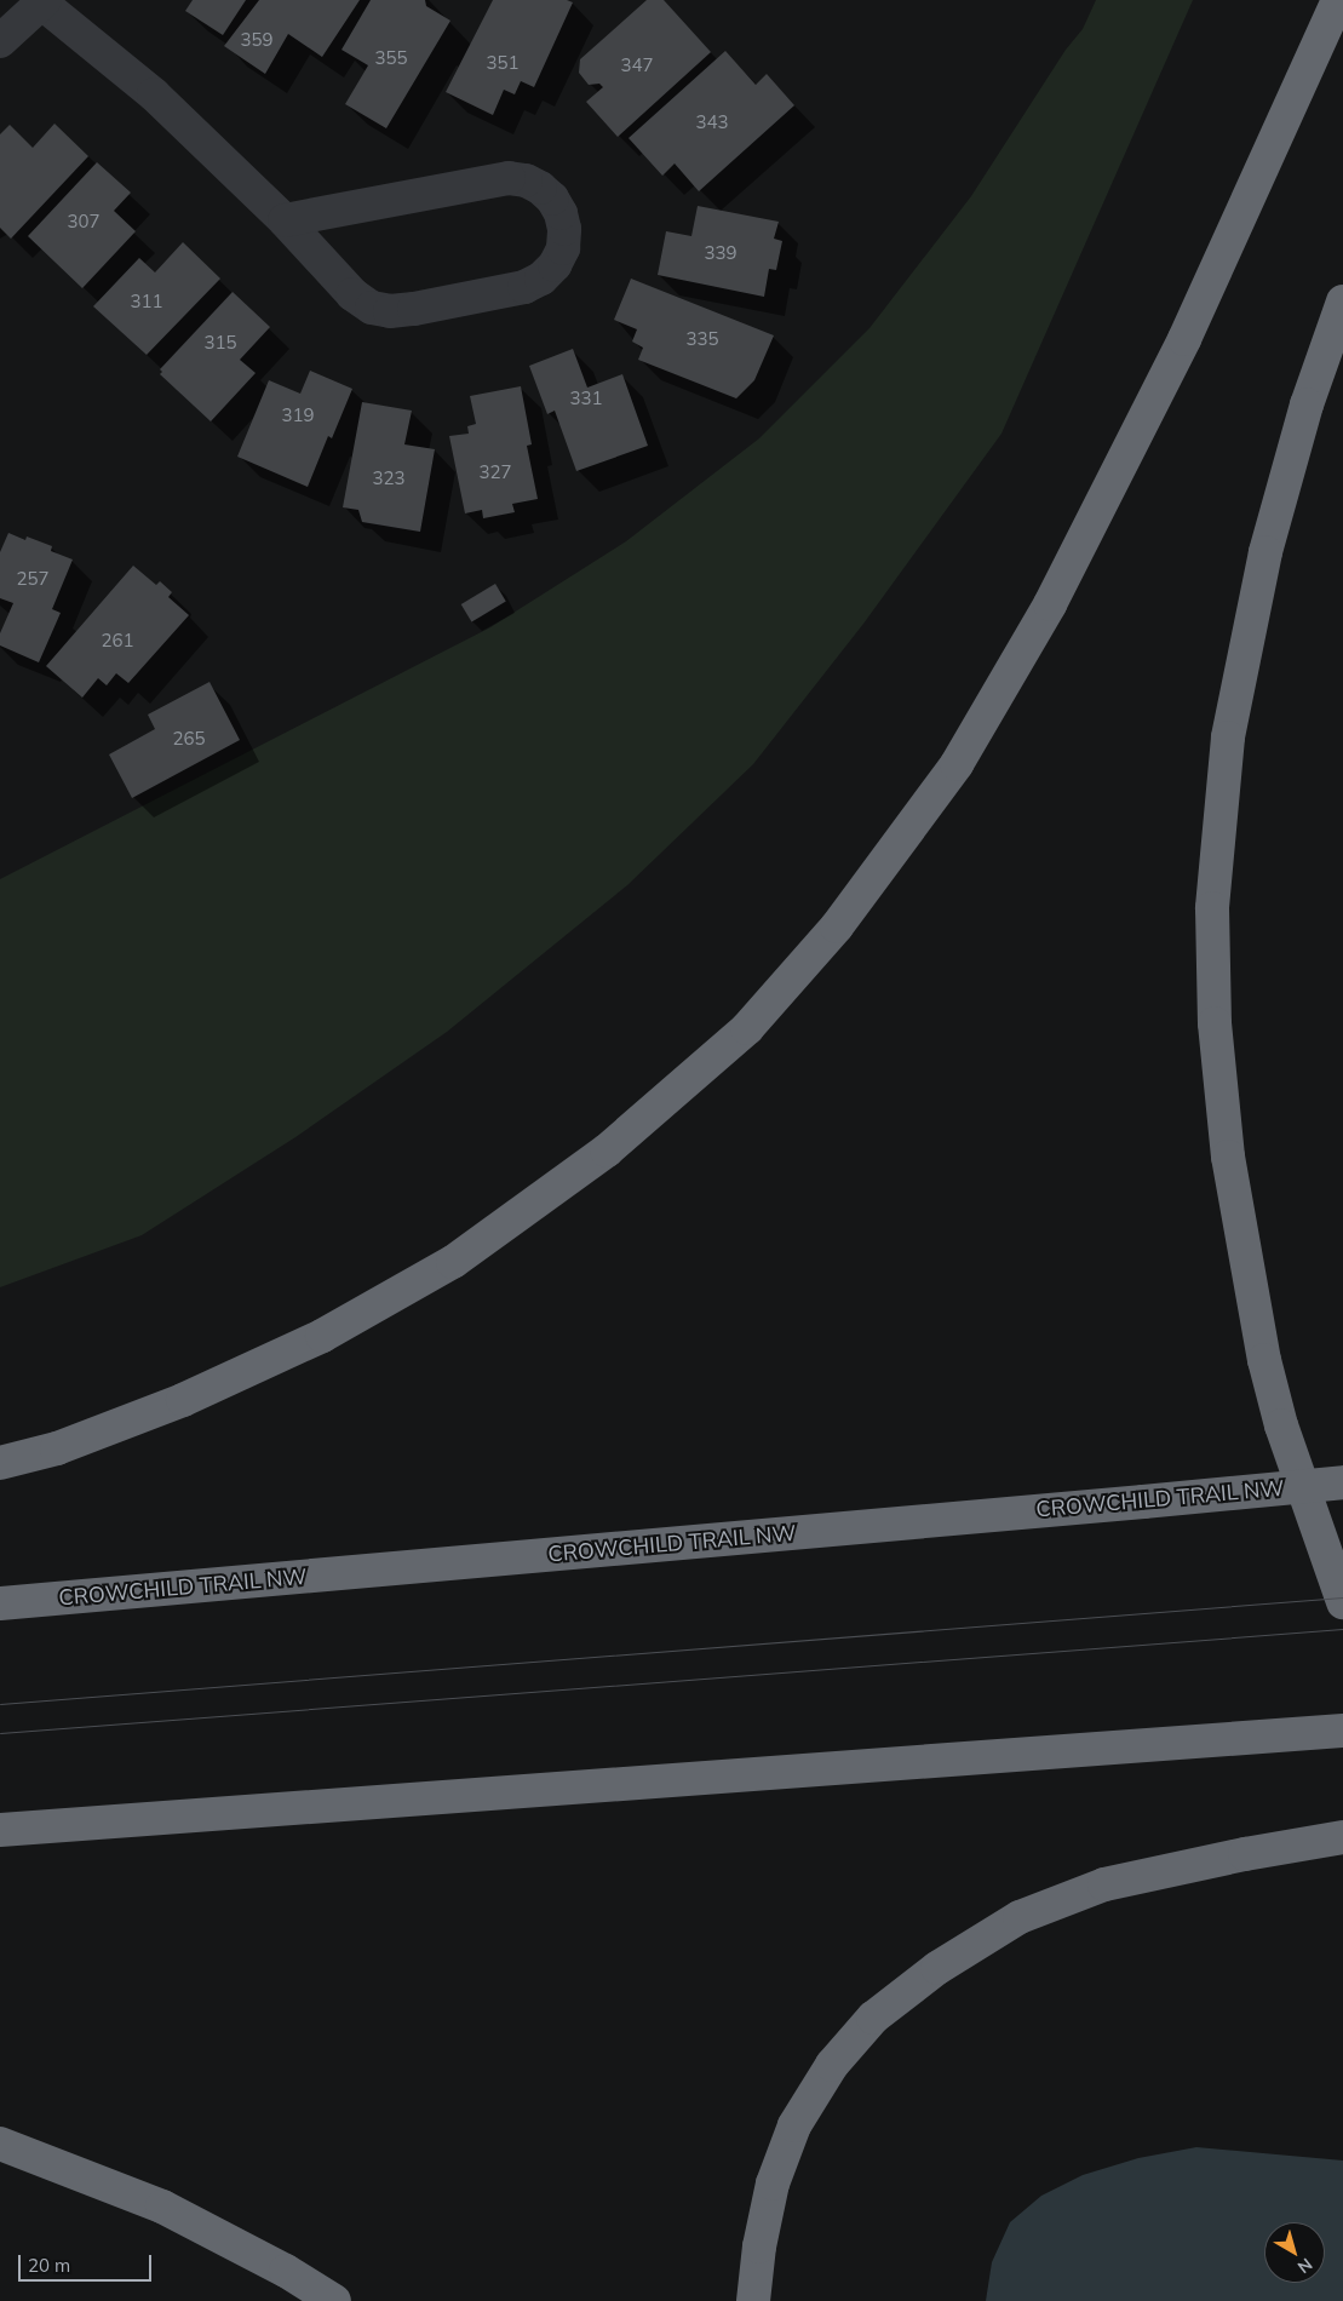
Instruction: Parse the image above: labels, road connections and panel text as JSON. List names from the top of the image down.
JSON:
{
  "streets": {
    "highway": ["CROWCHILD TRAIL NW"]
  },
  "house_numbers": [
    "359",
    "355",
    "351",
    "347",
    "343",
    "307",
    "339",
    "311",
    "335",
    "315",
    "331",
    "319",
    "327",
    "323",
    "257",
    "261",
    "265"
  ],
  "scale_bar": "20 m",
  "north": "bottom right"
}
